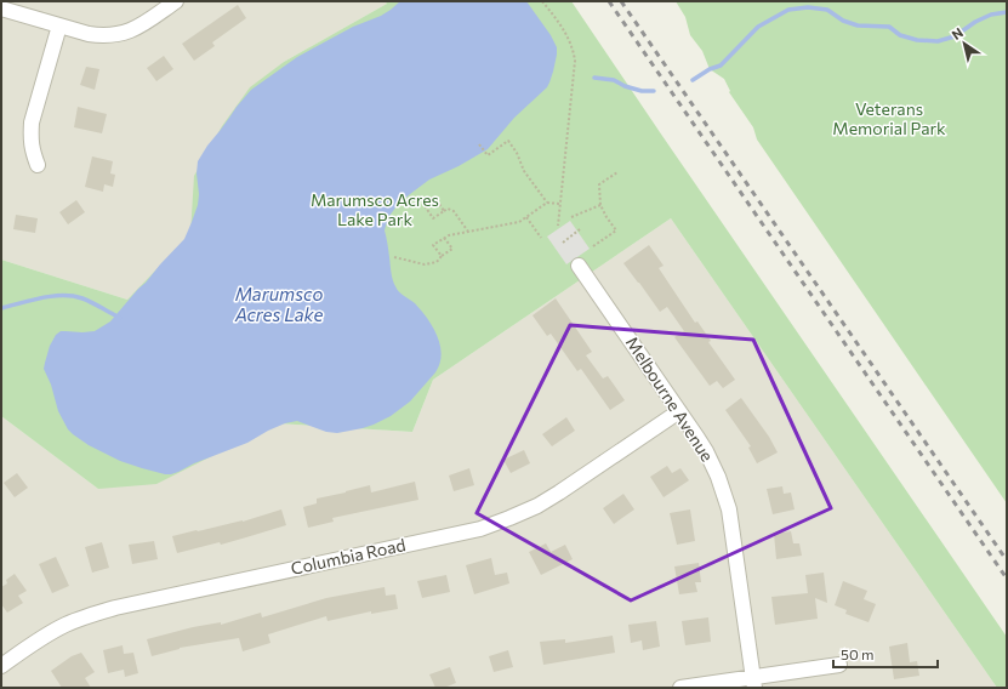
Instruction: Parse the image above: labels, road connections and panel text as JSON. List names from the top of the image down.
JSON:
{
  "streets": {
    "street": ["Melbourne Avenue", "Columbia Road"]
  },
  "crossings": [
    ["Melbourne Avenue", "Columbia Road"]
  ],
  "water": ["Marumsco Acres Lake"],
  "parks": ["Veterans Memorial Park", "Marumsco Acres Lake Park"],
  "scale_bar": "50 m",
  "north": "top left"
}
